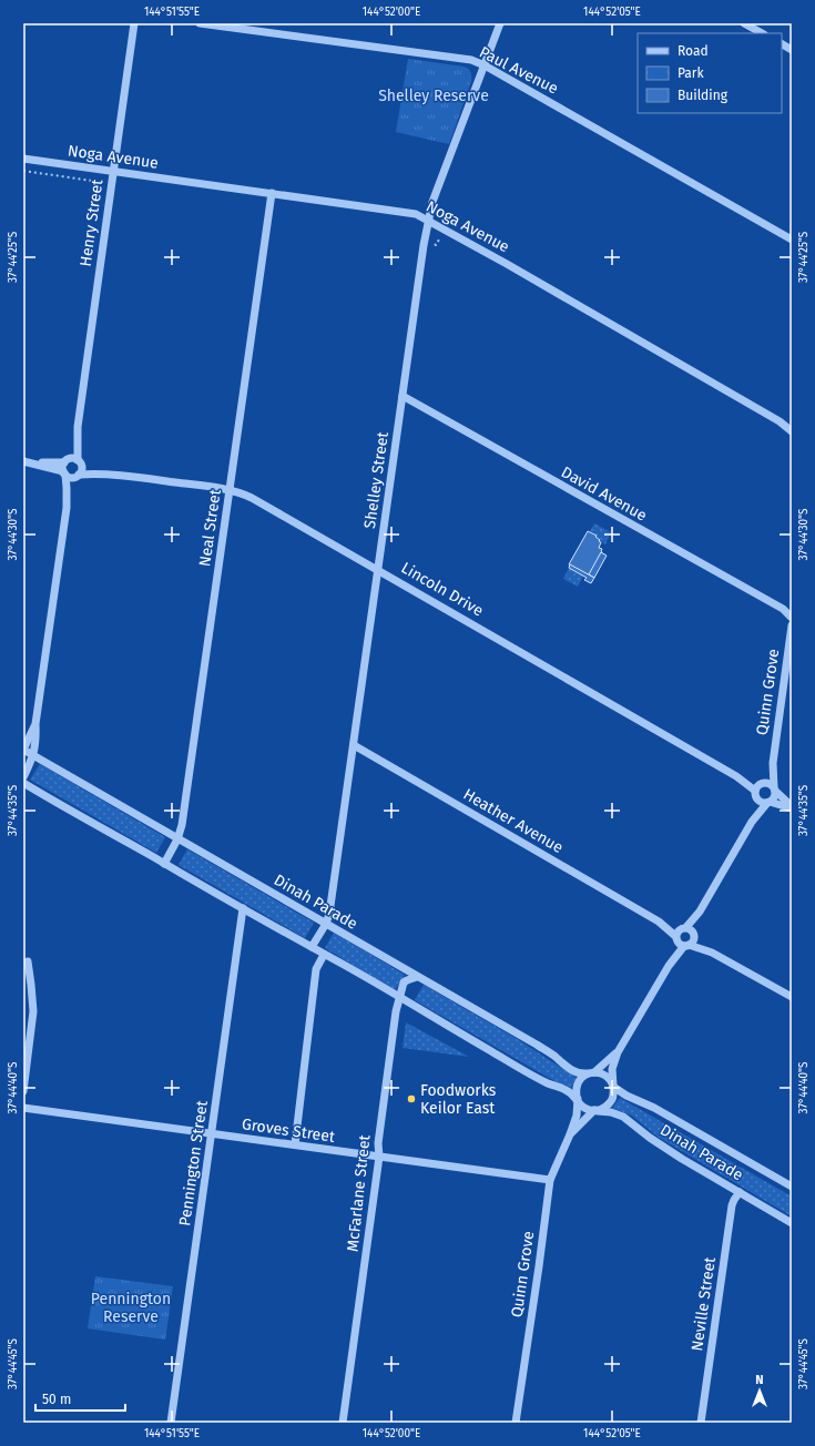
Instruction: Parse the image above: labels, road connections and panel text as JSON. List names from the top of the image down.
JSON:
{
  "streets": {
    "street": [
      "Paul Avenue",
      "Noga Avenue",
      "Henry Street",
      "Shelley Street",
      "David Avenue",
      "Neal Street",
      "Lincoln Drive",
      "Quinn Grove",
      "Heather Avenue",
      "Dinah Parade",
      "Groves Street",
      "Pennington Street",
      "McFarlane Street",
      "Neville Street"
    ]
  },
  "crossings": [
    ["Paul Avenue", "Shelley Street"],
    ["Noga Avenue", "Henry Street"],
    ["Noga Avenue", "Shelley Street"],
    ["Noga Avenue", "Neal Street"],
    ["Henry Street", "Lincoln Drive"],
    ["Shelley Street", "David Avenue"],
    ["Shelley Street", "Lincoln Drive"],
    ["Shelley Street", "Heather Avenue"],
    ["Shelley Street", "Dinah Parade"],
    ["Neal Street", "Lincoln Drive"],
    ["Neal Street", "Dinah Parade"],
    ["Lincoln Drive", "Quinn Grove"],
    ["Quinn Grove", "Dinah Parade"],
    ["Quinn Grove", "Groves Street"],
    ["Dinah Parade", "McFarlane Street"],
    ["Dinah Parade", "Neville Street"],
    ["Groves Street", "Pennington Street"],
    ["Groves Street", "McFarlane Street"]
  ],
  "parks": ["Shelley Reserve", "Pennington Reserve"],
  "places": ["Foodworks Keilor East"],
  "legend": ["Road", "Park", "Building"],
  "scale_bar": "50 m",
  "north": "top",
  "coordinates": [
    "144°51'55\"E",
    "144°52'00\"E",
    "144°52'05\"E",
    "37°44'25\"S",
    "37°44'30\"S",
    "37°44'35\"S",
    "37°44'40\"S",
    "37°44'45\"S"
  ]
}
